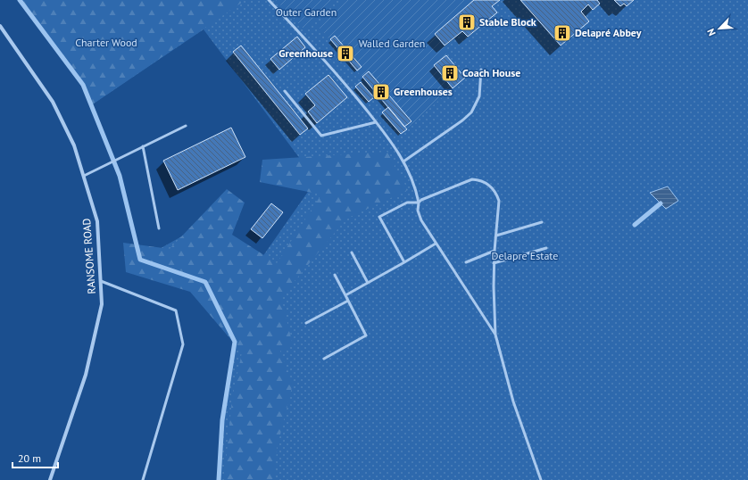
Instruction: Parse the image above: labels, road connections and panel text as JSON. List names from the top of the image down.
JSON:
{
  "streets": {
    "street": ["RANSOME ROAD"]
  },
  "parks": [
    "Outer Garden",
    "Charter Wood",
    "Walled Garden",
    "Delapre Estate"
  ],
  "places": {
    "building": [
      "Stable Block",
      "Delapré Abbey",
      "Greenhouse",
      "Coach House",
      "Greenhouses"
    ]
  },
  "scale_bar": "20 m",
  "north": "bottom left"
}
